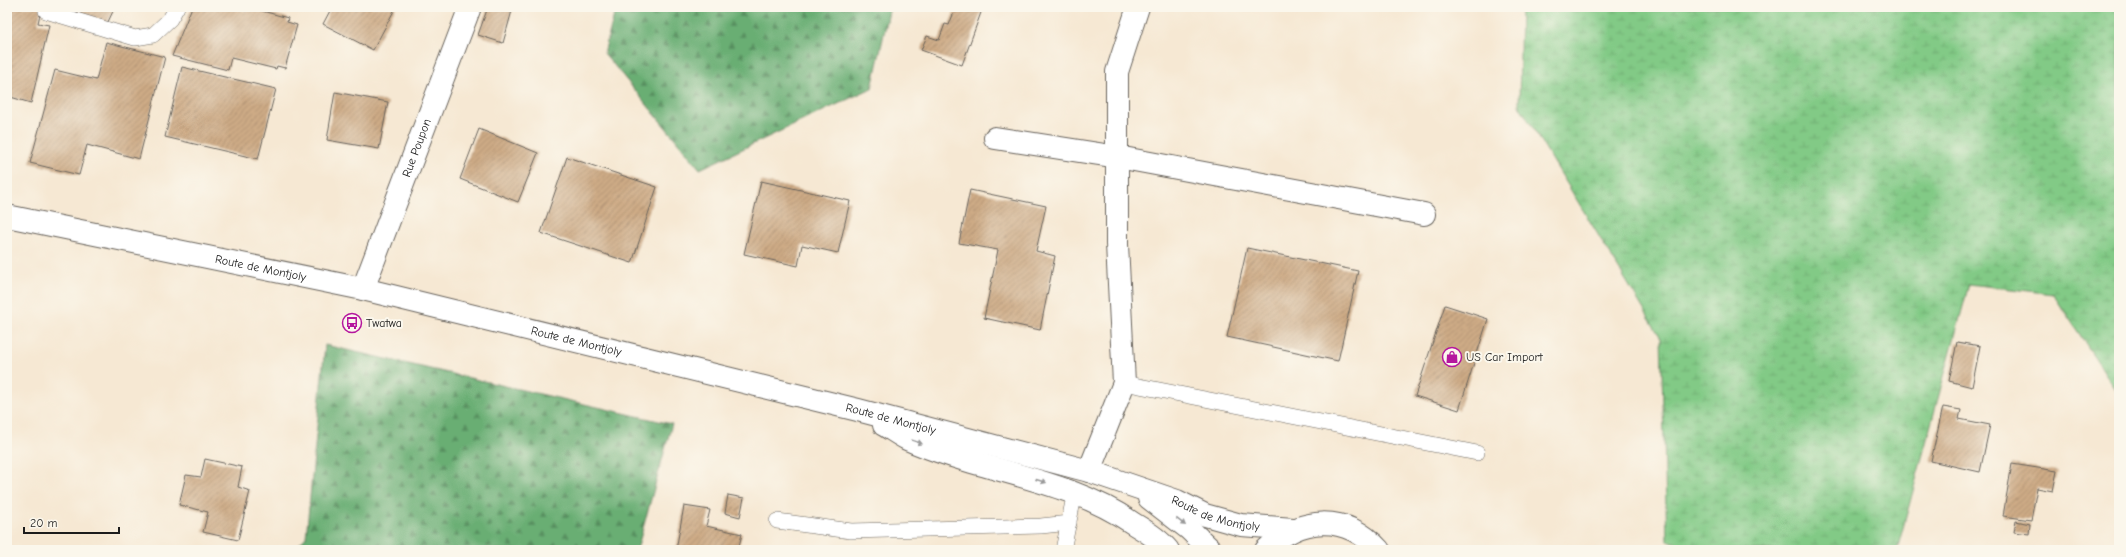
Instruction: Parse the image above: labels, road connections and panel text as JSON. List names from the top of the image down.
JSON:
{
  "streets": {
    "main road": ["Rue Poupon", "Route de Montjoly"]
  },
  "crossings": [
    ["Rue Poupon", "Route de Montjoly"]
  ],
  "places": {
    "bus stop": ["Twatwa"],
    "shop": ["US Car Import"]
  },
  "scale_bar": "20 m"
}
